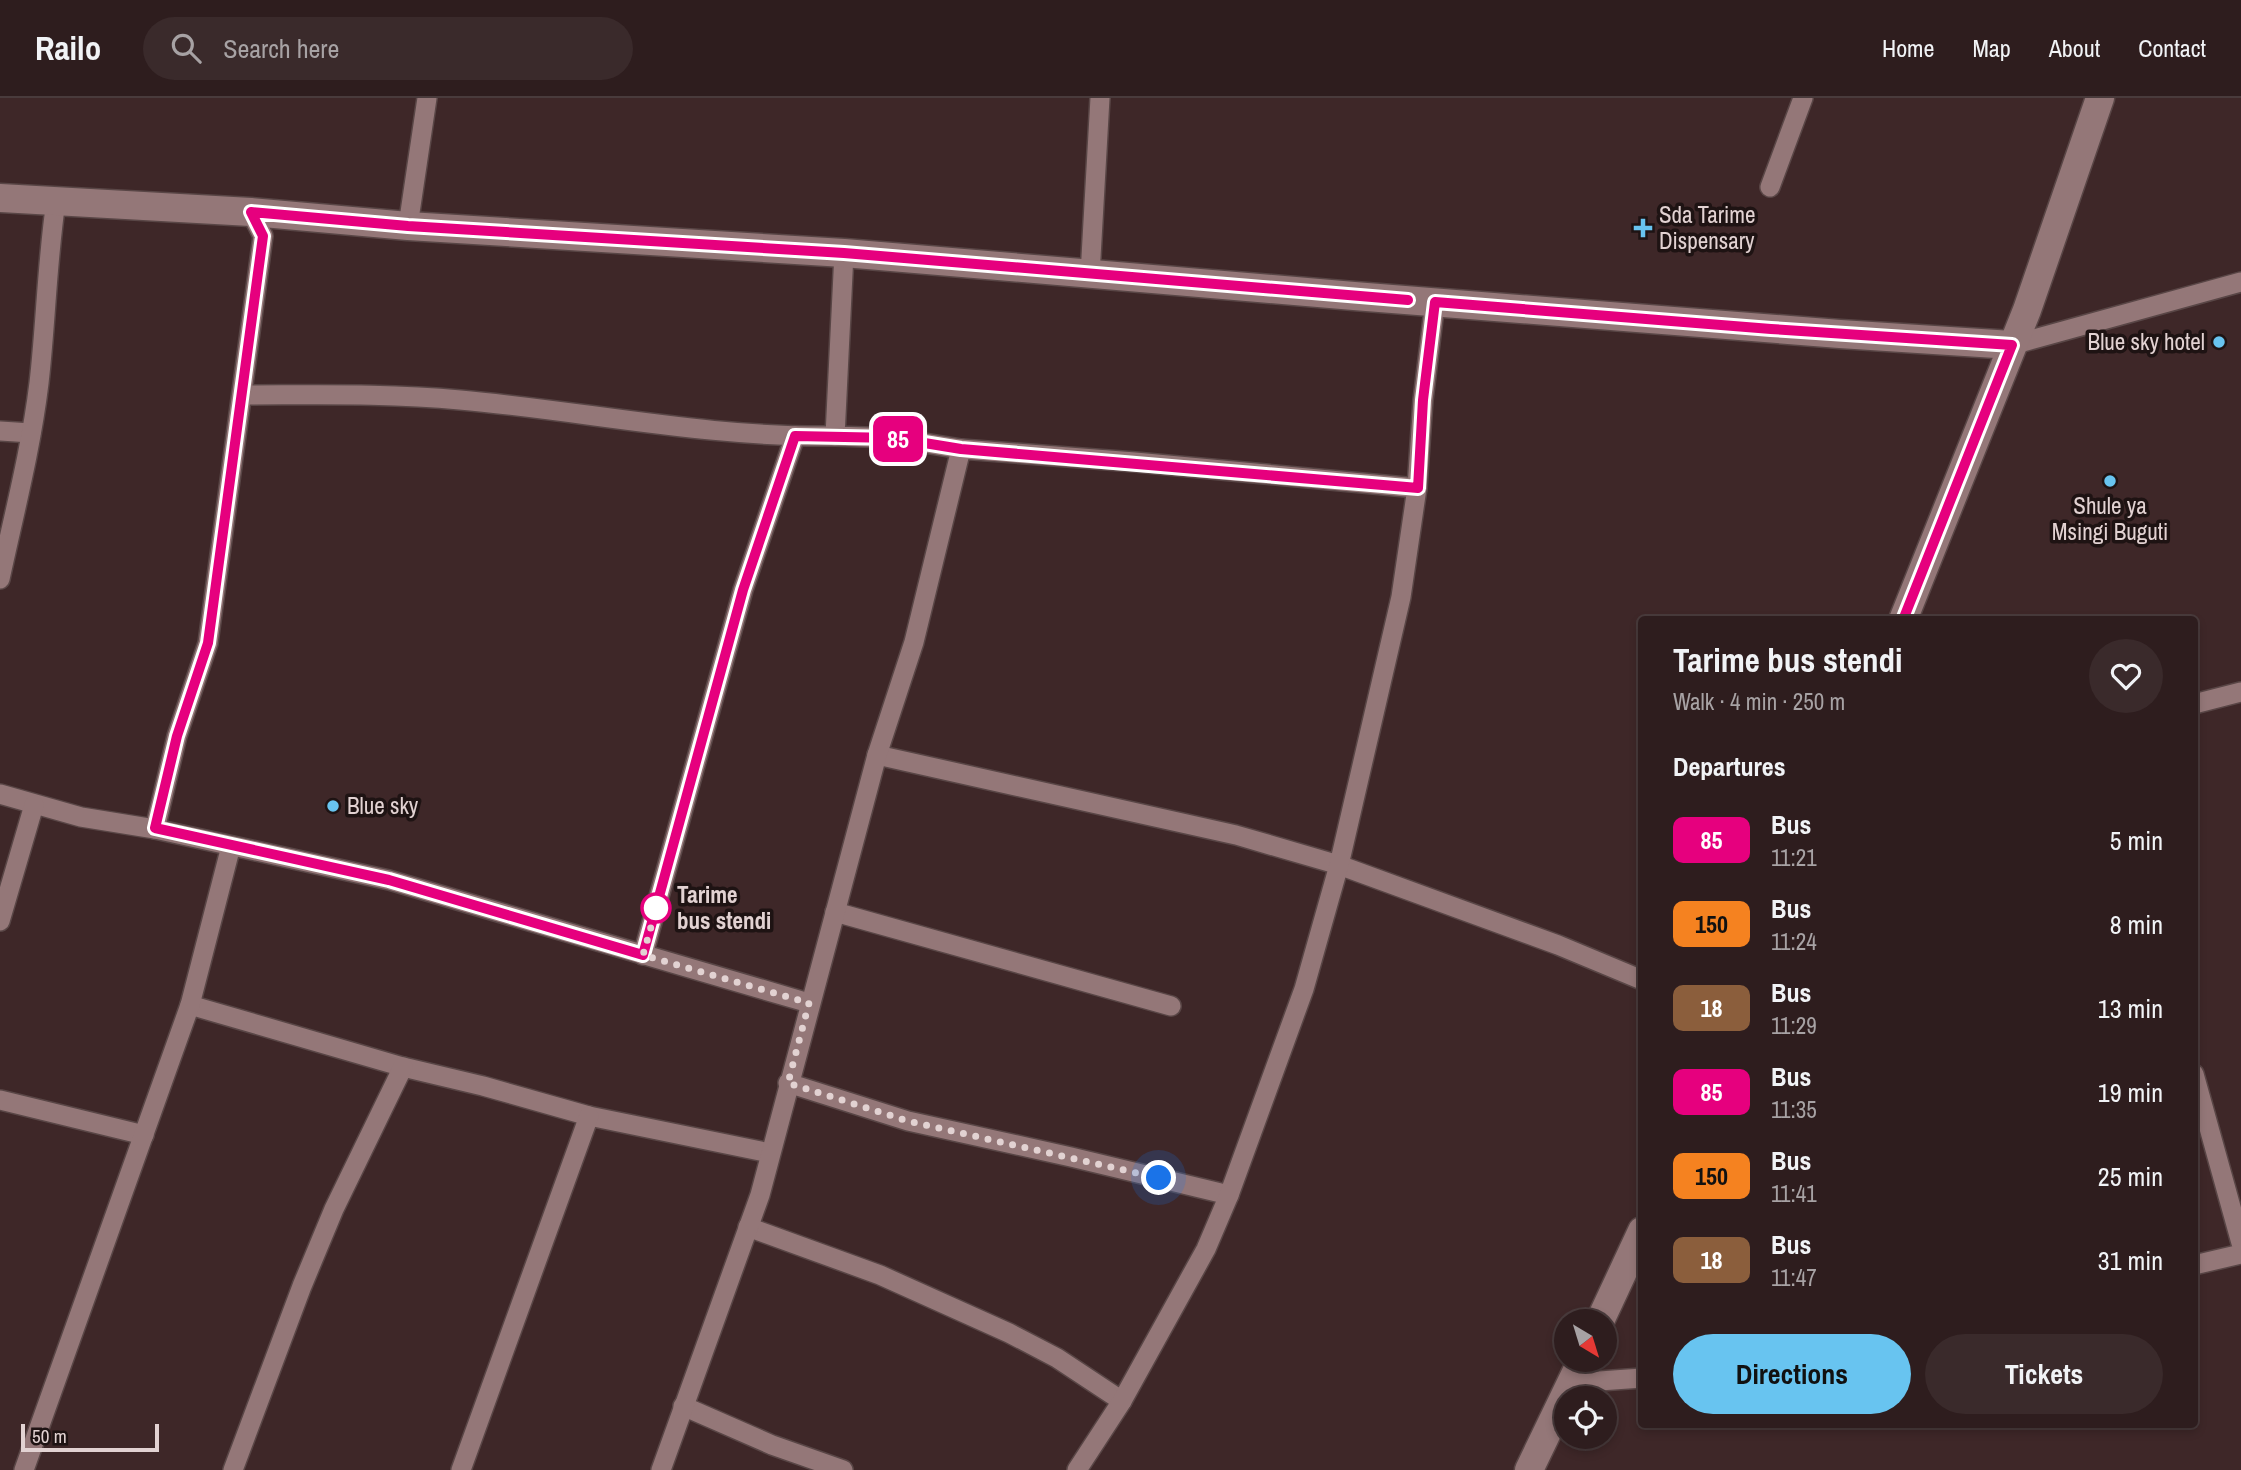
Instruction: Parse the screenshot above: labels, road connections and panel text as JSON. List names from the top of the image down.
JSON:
{
  "places": {
    "health": ["Sda Tarime Dispensary"],
    "other": [
      "Blue sky hotel",
      "Shule ya Msingi Buguti",
      "Blue sky",
      "Tarime bus stendi"
    ]
  },
  "lines": ["bus line 85"],
  "scale_bar": "50 m",
  "north": "bottom right",
  "page": {
    "header": "Railo",
    "search": "Search here",
    "nav": [
      "Home",
      "Map",
      "About",
      "Contact"
    ],
    "on_map": "85",
    "heading": [
      ["Tarime bus stendi", "Walk · 4 min · 250 m"],
      "Departures"
    ],
    "list": [
      {
        "mark": "85",
        "name": "Bus",
        "note": "11:21",
        "value": "5 min"
      },
      {
        "mark": "150",
        "name": "Bus",
        "note": "11:24",
        "value": "8 min"
      },
      {
        "mark": "18",
        "name": "Bus",
        "note": "11:29",
        "value": "13 min"
      },
      {
        "mark": "85",
        "name": "Bus",
        "note": "11:35",
        "value": "19 min"
      },
      {
        "mark": "150",
        "name": "Bus",
        "note": "11:41",
        "value": "25 min"
      },
      {
        "mark": "18",
        "name": "Bus",
        "note": "11:47",
        "value": "31 min"
      }
    ],
    "buttons": ["Directions", "Tickets"],
    "scale": "50 m"
  }
}
